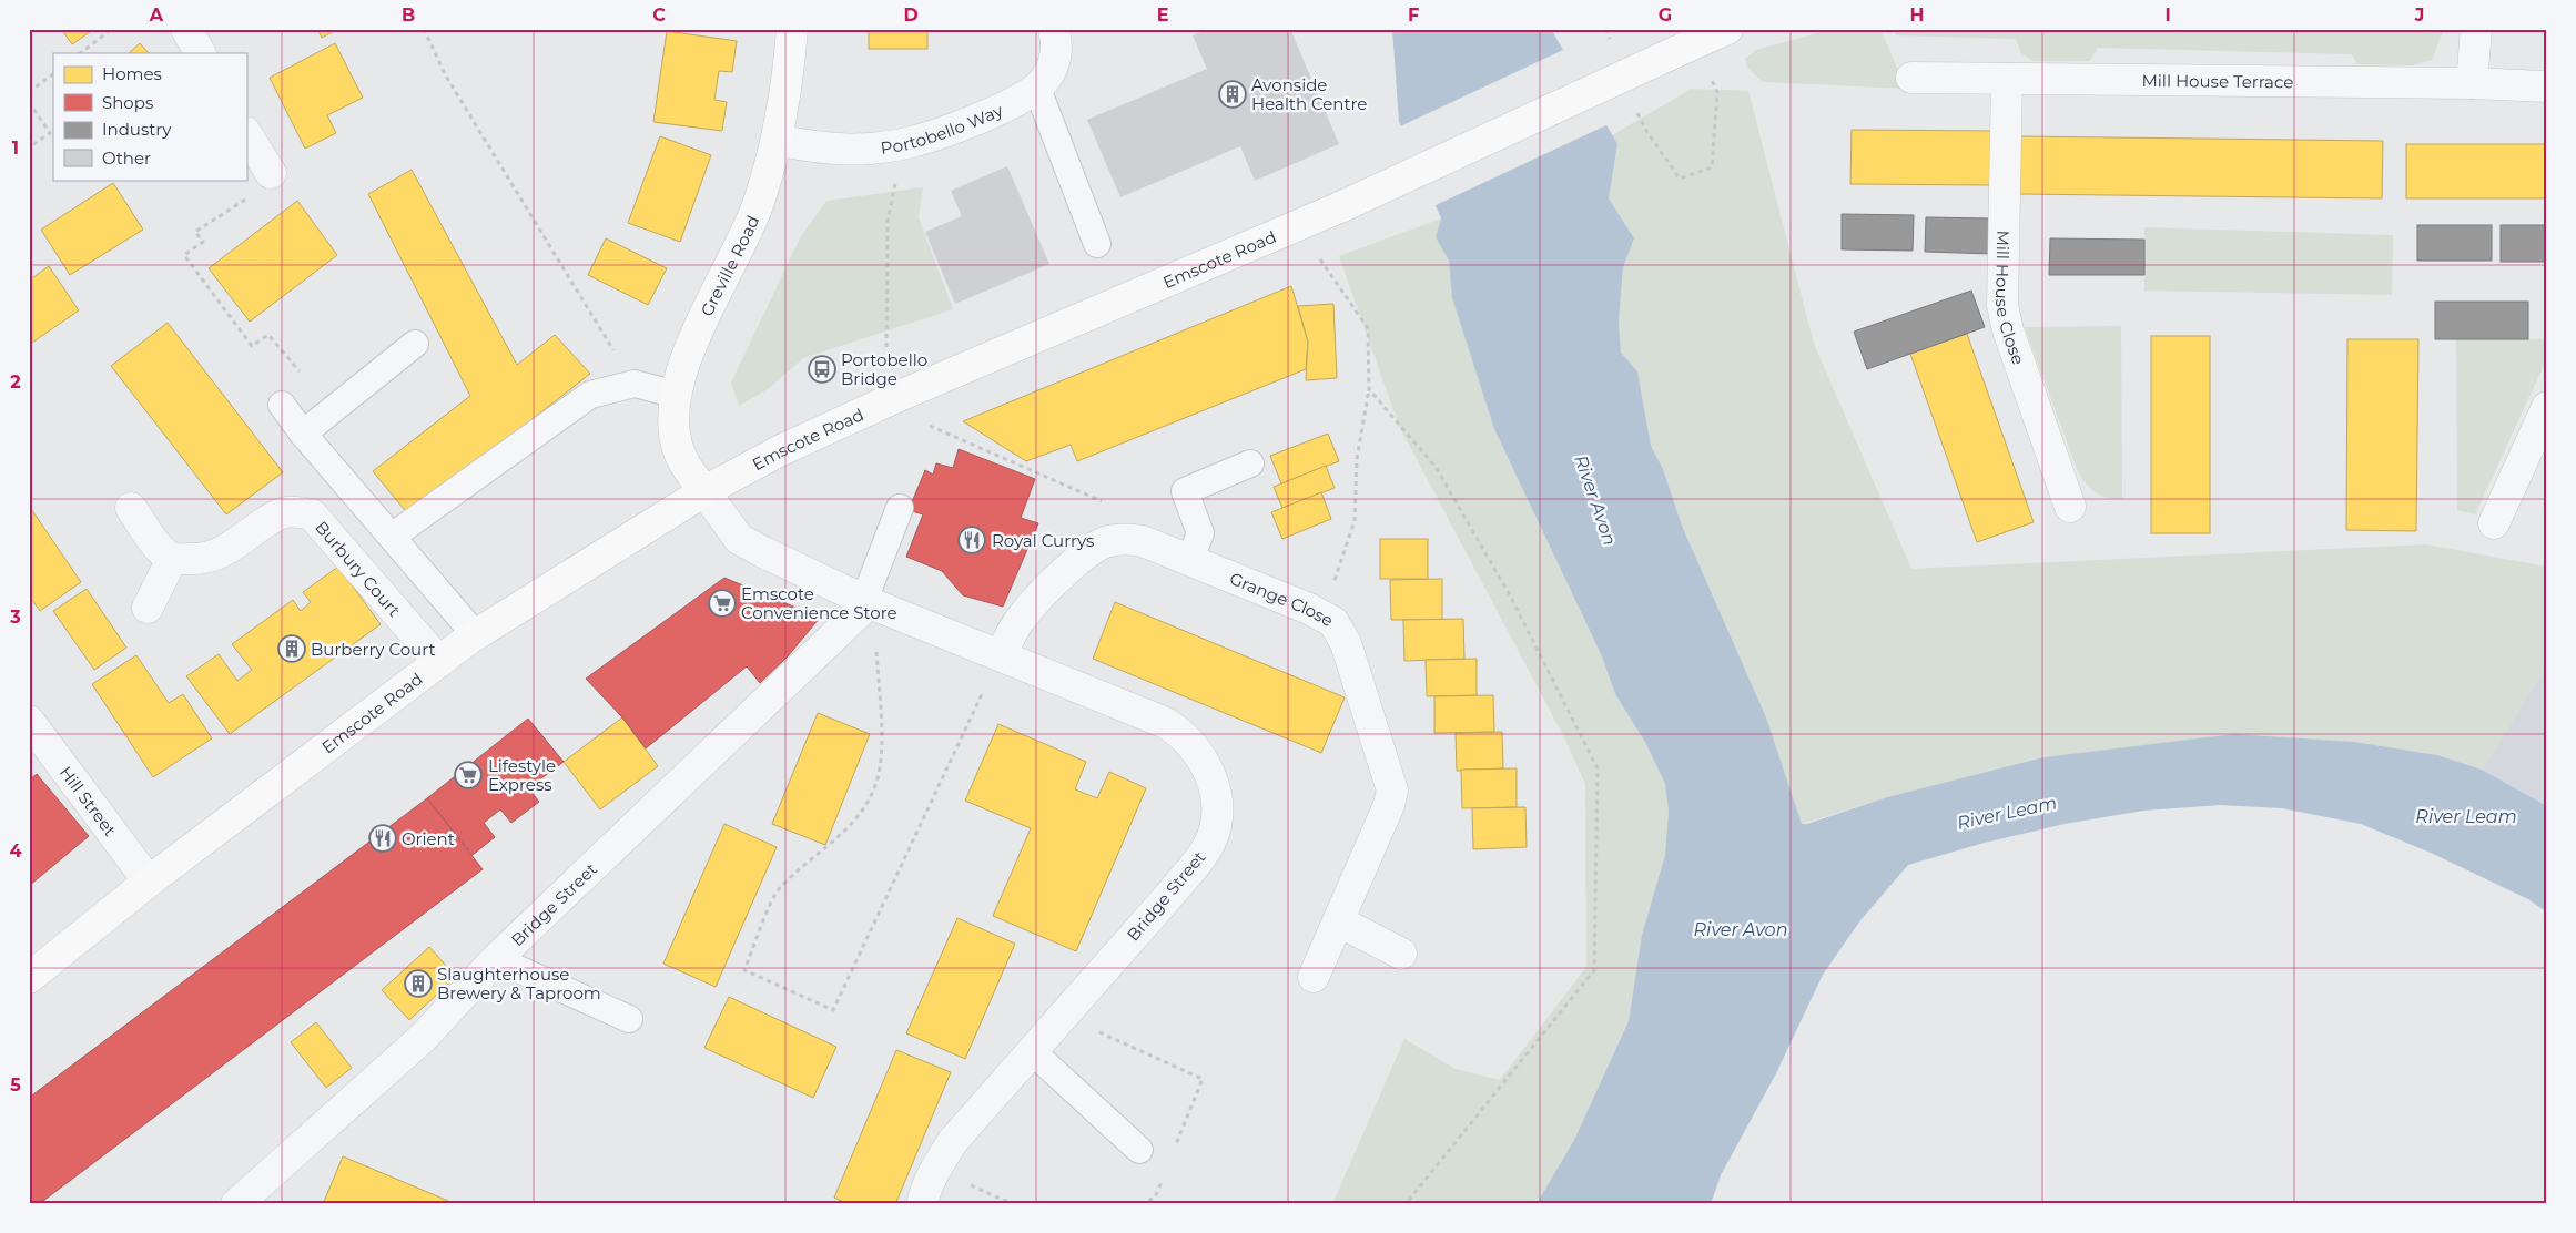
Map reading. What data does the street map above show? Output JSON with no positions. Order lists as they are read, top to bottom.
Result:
{
  "streets": {
    "main road": ["Emscote Road", "Greville Road"],
    "street": [
      "Mill House Terrace",
      "Portobello Way",
      "Mill House Close",
      "Burbury Court",
      "Grange Close",
      "Hill Street",
      "Bridge Street"
    ]
  },
  "crossings": [
    ["Mill House Terrace", "Mill House Close"],
    ["Portobello Way", "Greville Road"],
    ["Emscote Road", "Greville Road"],
    ["Emscote Road", "Burbury Court"],
    ["Emscote Road", "Hill Street"],
    ["Emscote Road", "Bridge Street"],
    ["Greville Road", "Bridge Street"],
    ["Grange Close", "Bridge Street"]
  ],
  "water": ["River Avon", "River Leam"],
  "places": {
    "building": ["Avonside Health Centre", "Burberry Court", "Slaughterhouse Brewery & Taproom"],
    "bus stop": ["Portobello Bridge"],
    "restaurant": ["Royal Currys", "Orient"],
    "supermarket": ["Emscote Convenience Store", "Lifestyle Express"]
  },
  "legend": [
    "Homes",
    "Shops",
    "Industry",
    "Other"
  ],
  "grid": {
    "columns": [
      "A",
      "B",
      "C",
      "D",
      "E",
      "F",
      "G",
      "H",
      "I",
      "J"
    ],
    "rows": [
      "1",
      "2",
      "3",
      "4",
      "5"
    ]
  }
}
